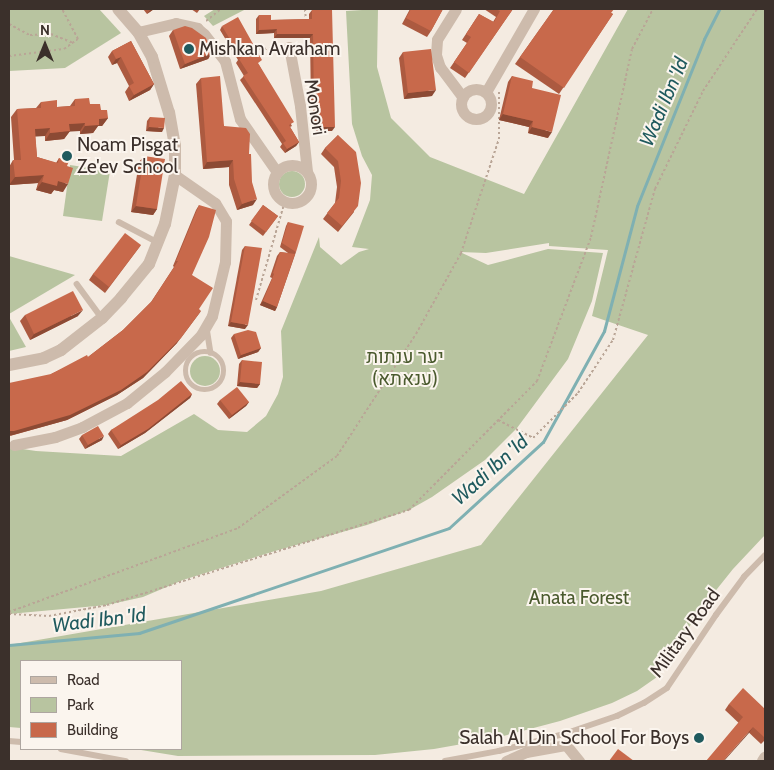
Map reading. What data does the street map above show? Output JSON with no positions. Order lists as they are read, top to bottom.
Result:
{
  "streets": {
    "street": ["Monori"],
    "lane": ["Military Road"]
  },
  "water": ["Wadi Ibn 'Id"],
  "parks": ["יער ענתות (ענאתא)", "Anata Forest"],
  "places": ["Mishkan Avraham", "Noam Pisgat Ze'ev School", "Salah Al Din School For Boys"],
  "legend": ["Road", "Park", "Building"],
  "north": "top"
}
